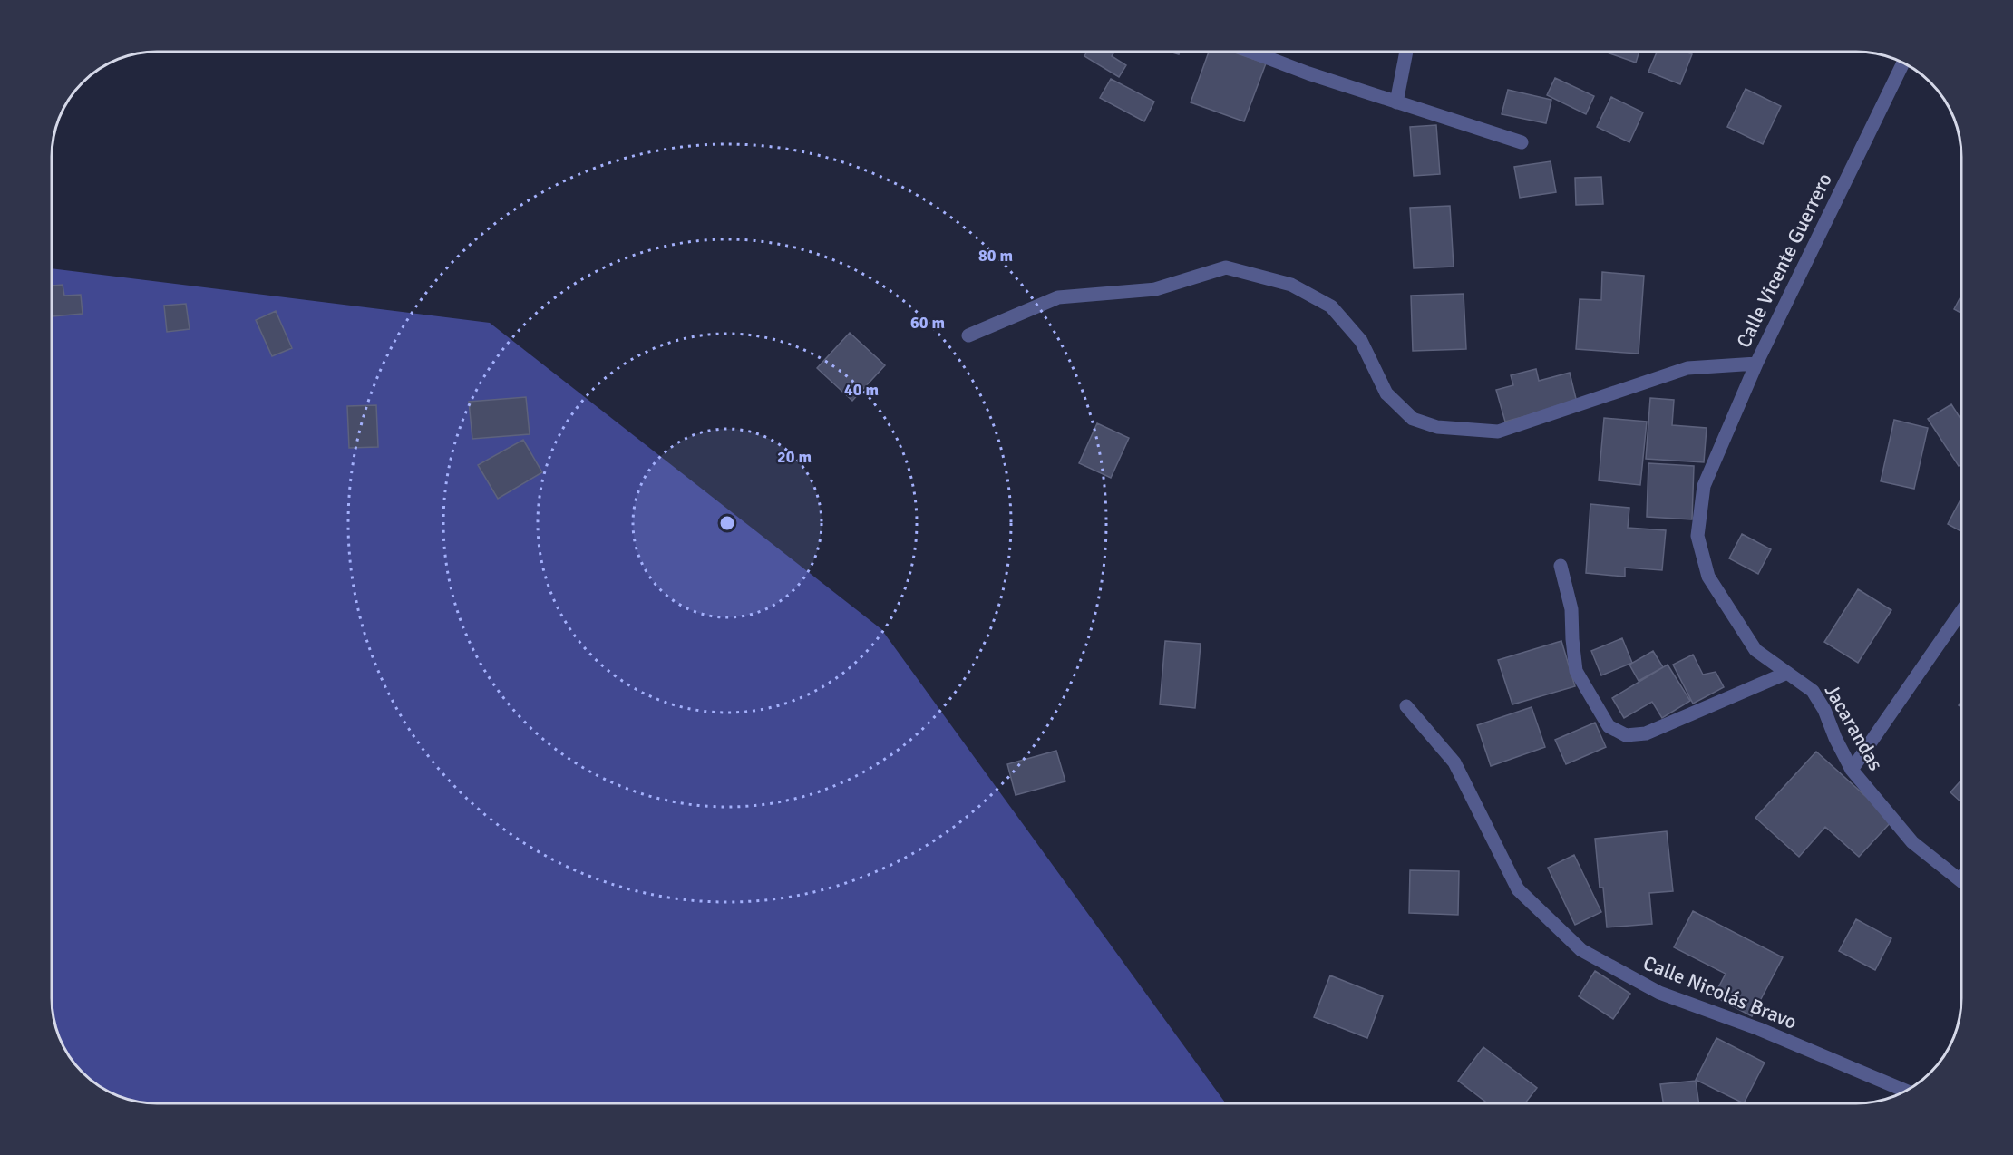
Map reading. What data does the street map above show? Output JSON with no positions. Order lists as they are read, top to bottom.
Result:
{
  "streets": {
    "street": ["Calle Vicente Guerrero", "Jacarandas", "Calle Nicolás Bravo"]
  },
  "crossings": [
    ["Calle Vicente Guerrero", "Jacarandas"]
  ],
  "rings": [
    "80 m",
    "60 m",
    "40 m",
    "20 m"
  ]
}
